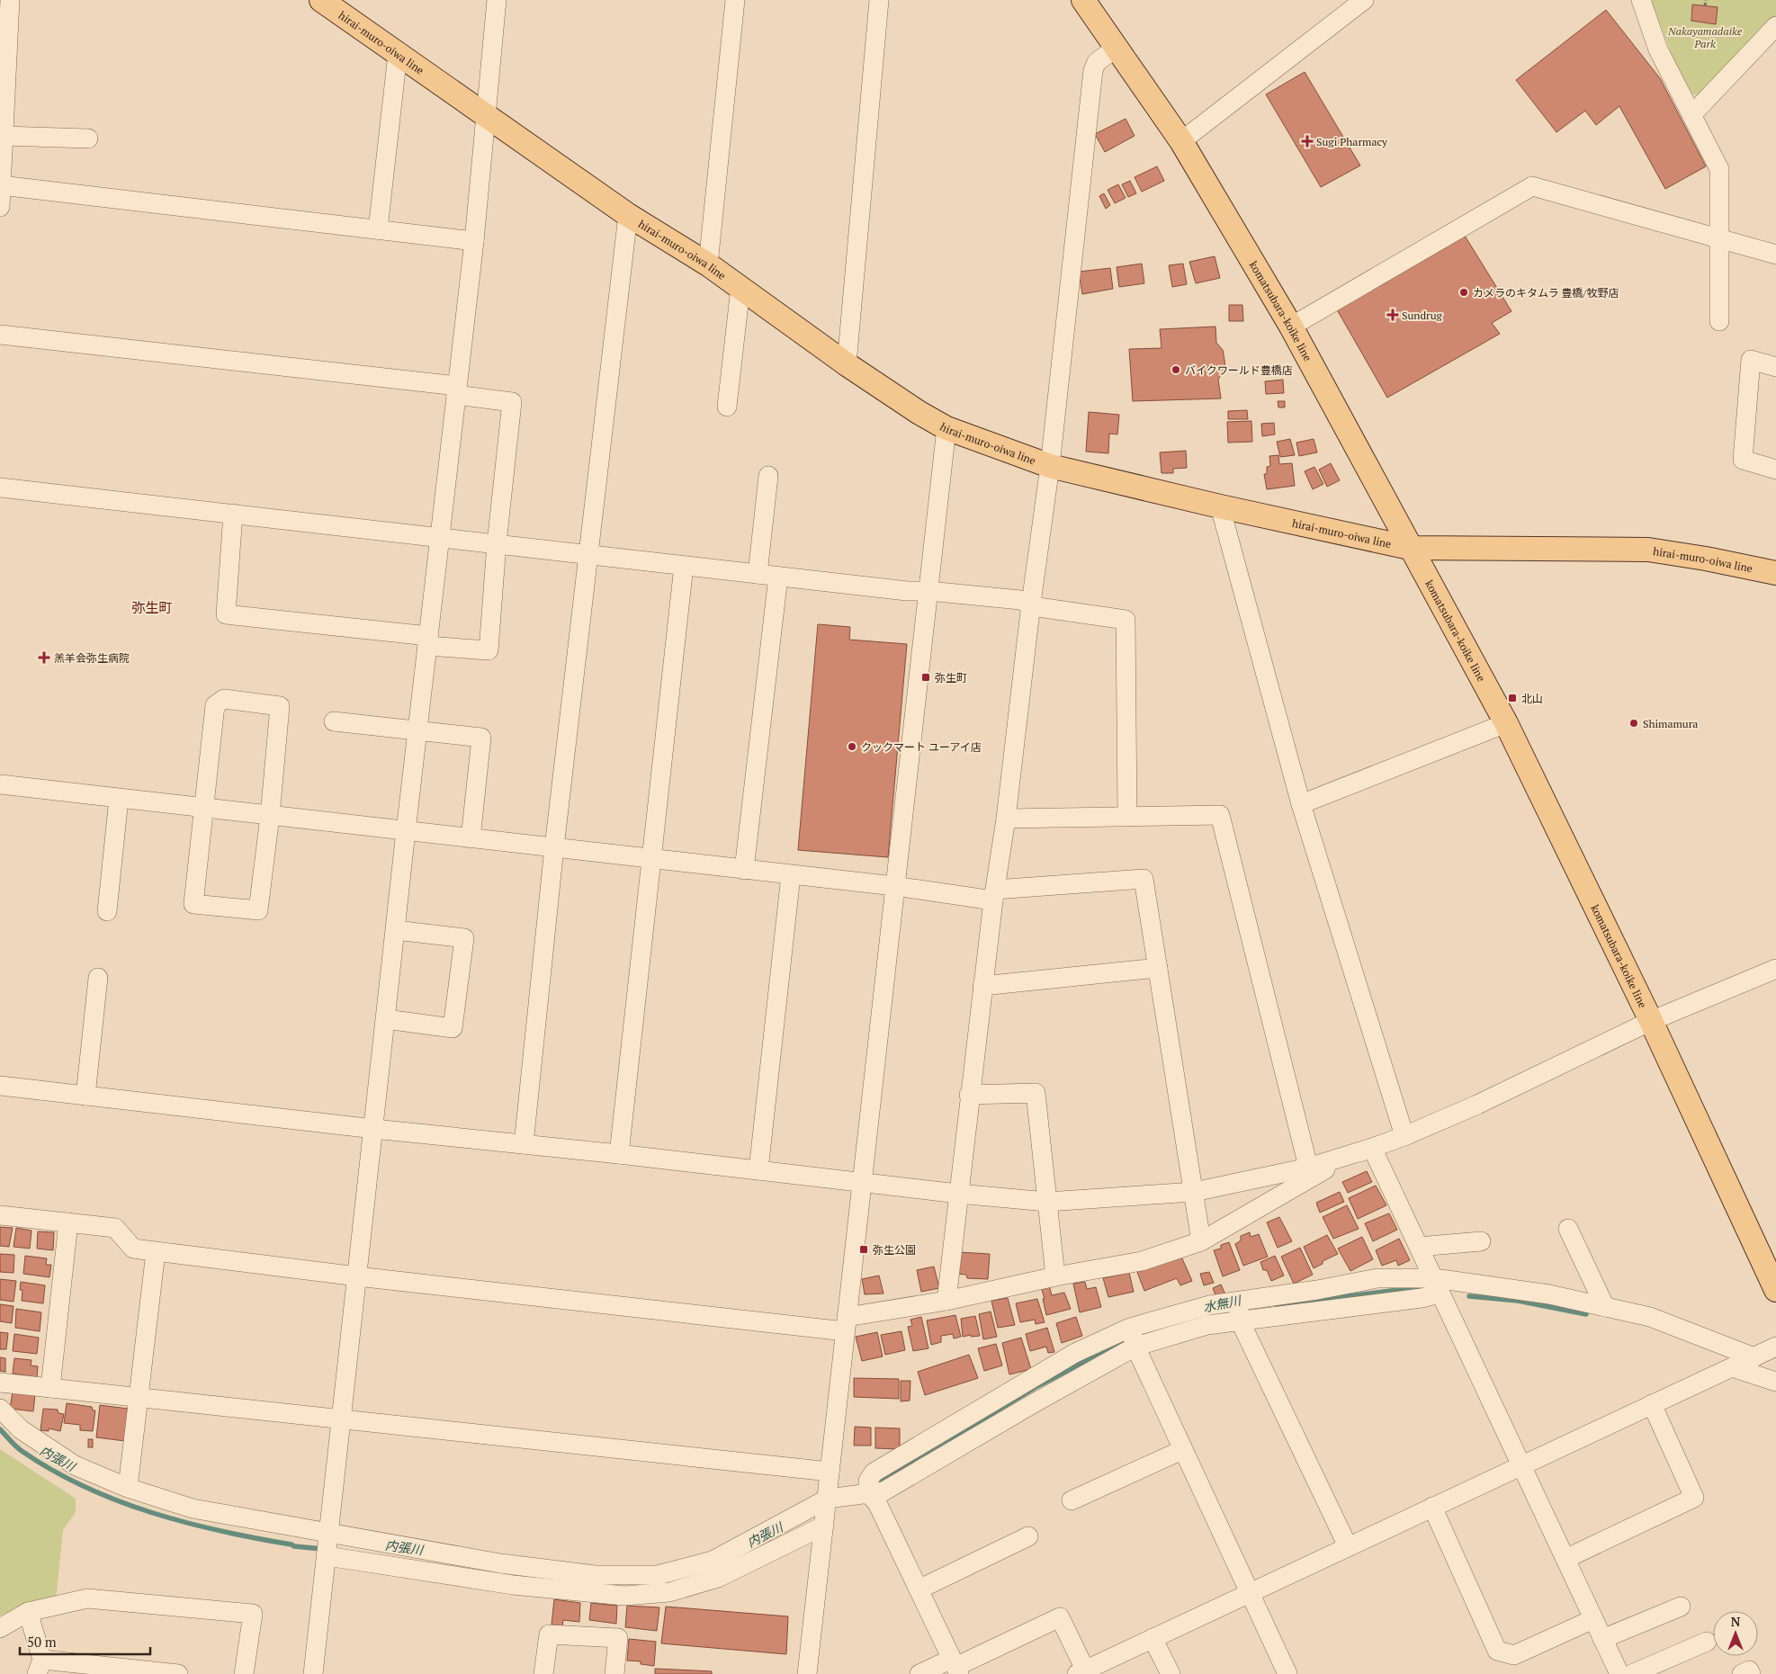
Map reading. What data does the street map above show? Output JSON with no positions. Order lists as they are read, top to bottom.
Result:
{
  "streets": {
    "main road": ["hirai-muro-oiwa line", "komatsubara-koike line"]
  },
  "crossings": [
    ["hirai-muro-oiwa line", "komatsubara-koike line"]
  ],
  "districts": ["弥生町"],
  "water": ["水無川", "内張川"],
  "parks": ["Nakayamadaike Park"],
  "places": {
    "health": ["Sugi Pharmacy", "Sundrug", "羔羊会弥生病院"],
    "other": [
      "カメラのキタムラ 豊橋/牧野店",
      "バイクワールド豊橋店",
      "Shimamura",
      "クックマート ユーアイ店"
    ],
    "transit": ["弥生町", "北山", "弥生公園"]
  },
  "scale_bar": "50 m",
  "north": "top"
}
